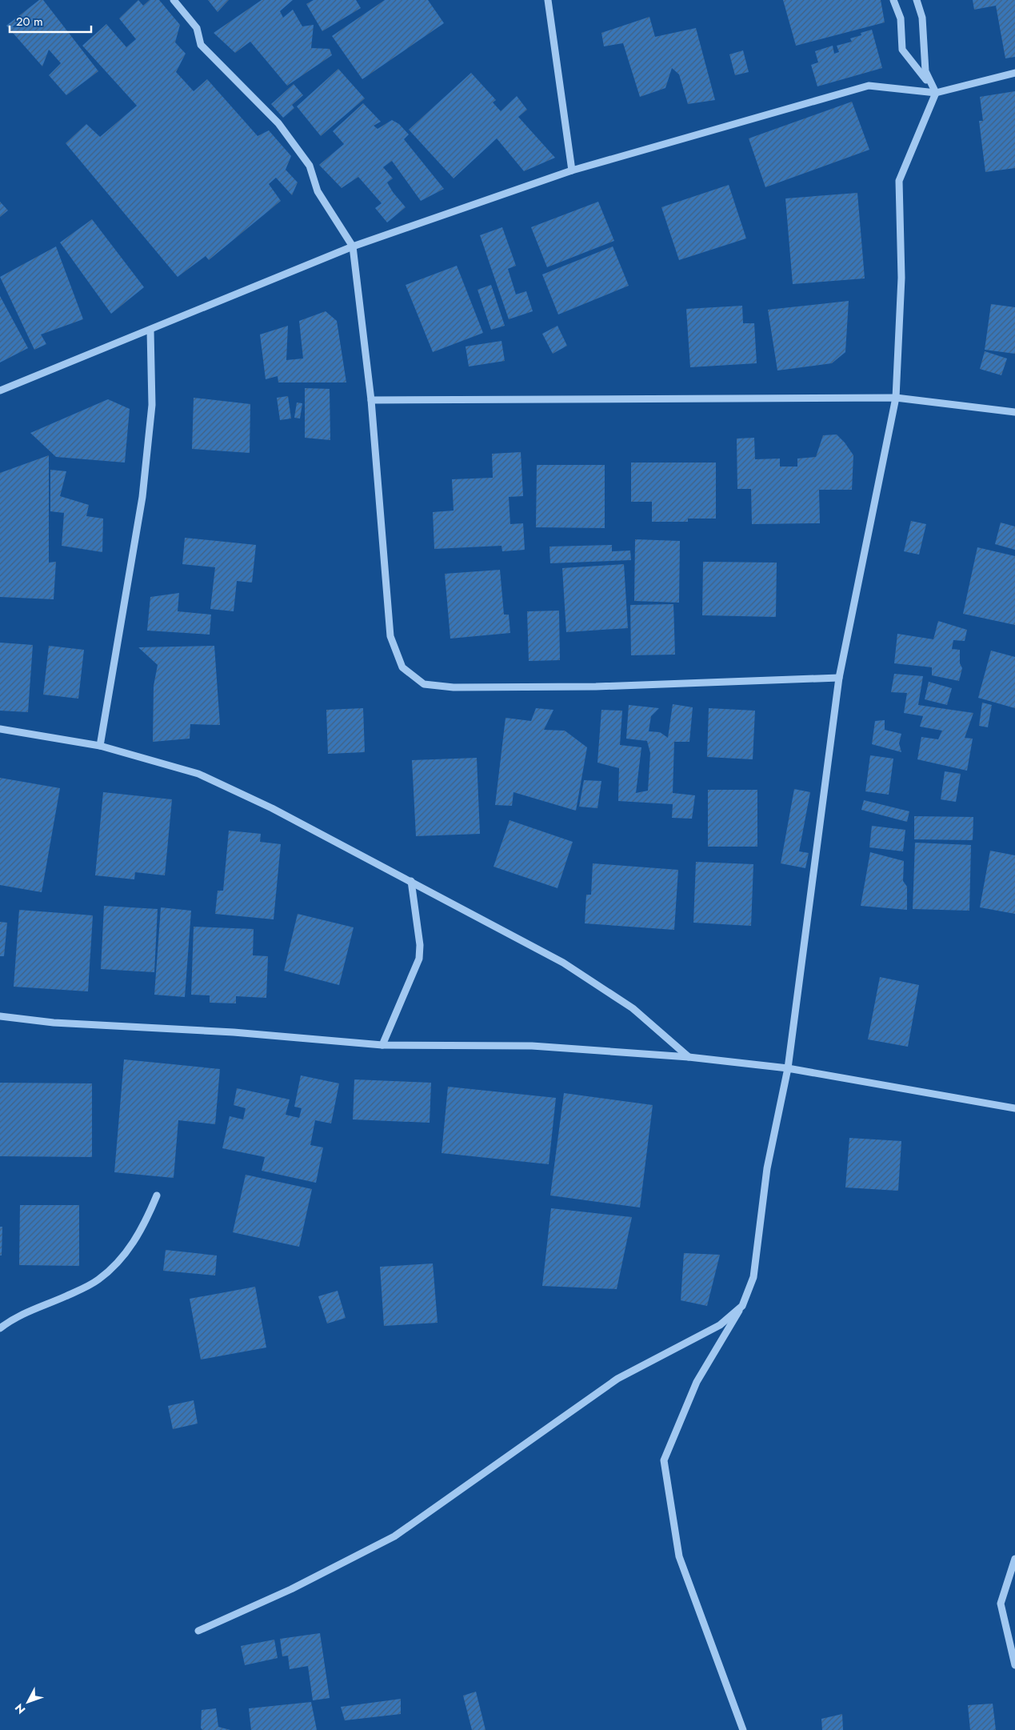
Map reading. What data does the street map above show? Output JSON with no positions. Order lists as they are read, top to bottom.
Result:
{
  "scale_bar": "20 m",
  "north": "bottom left"
}
